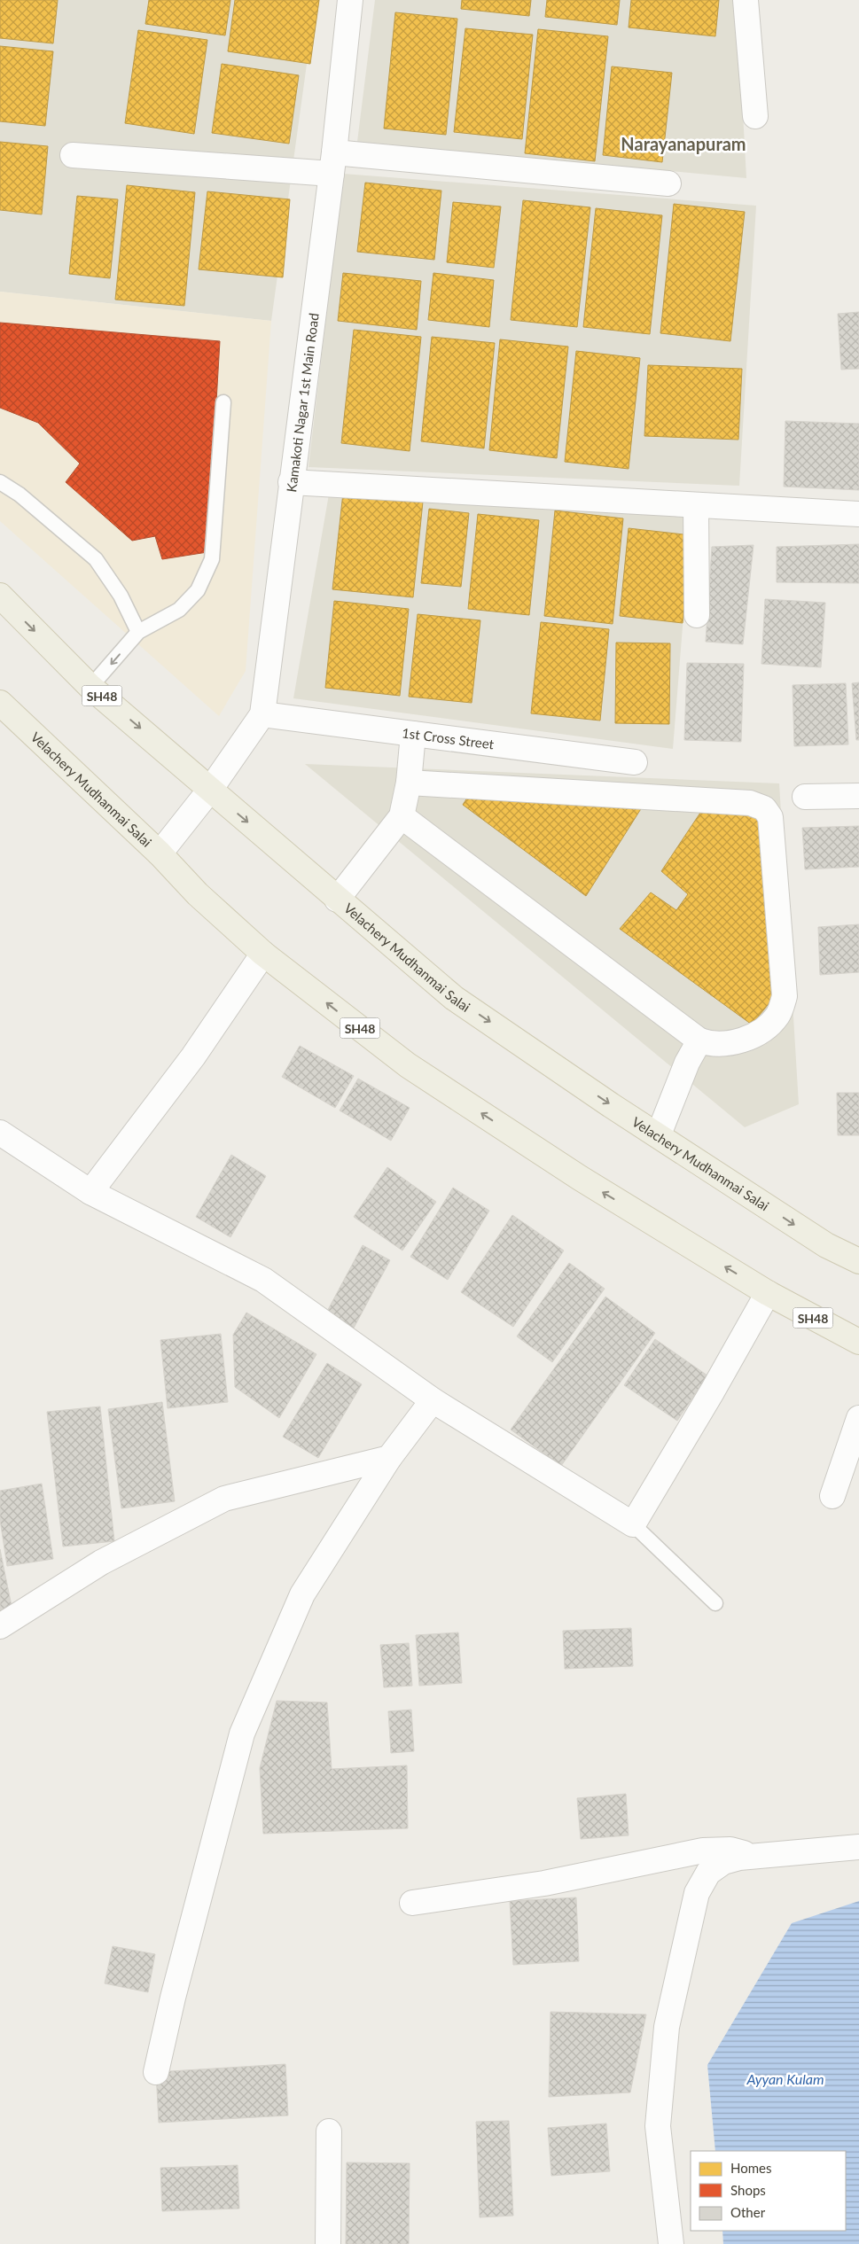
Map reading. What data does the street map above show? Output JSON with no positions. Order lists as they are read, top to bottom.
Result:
{
  "streets": {
    "main road": ["SH48", "Velachery Mudhanmai Salai"],
    "street": ["Kamakoti Nagar 1st Main Road", "1st Cross Street"]
  },
  "crossings": [
    ["Kamakoti Nagar 1st Main Road", "1st Cross Street"],
    ["Kamakoti Nagar 1st Main Road", "Velachery Mudhanmai Salai"]
  ],
  "districts": ["Narayanapuram"],
  "water": ["Ayyan Kulam"],
  "legend": ["Homes", "Shops", "Other"]
}
